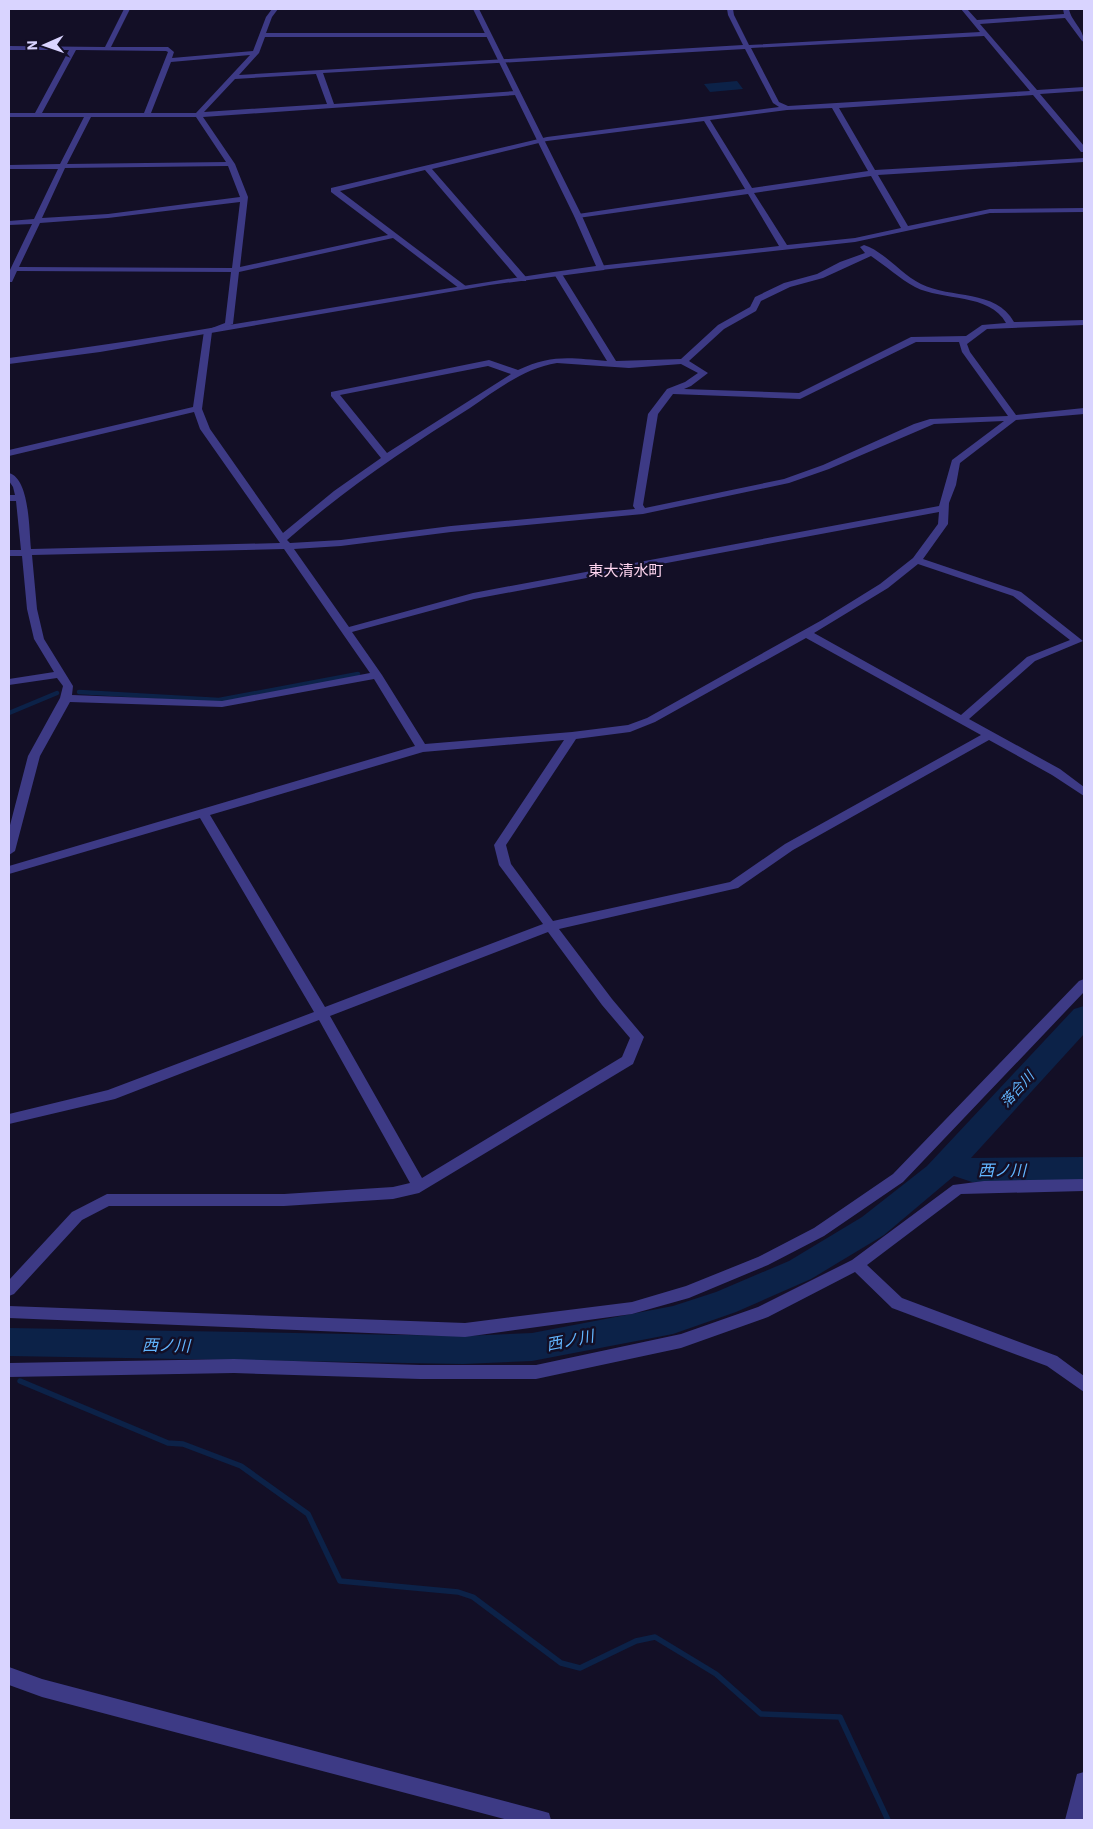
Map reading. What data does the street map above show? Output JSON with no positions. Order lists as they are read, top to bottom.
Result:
{
  "districts": ["東大清水町"],
  "water": ["落合川", "西ノ川"],
  "north": "left"
}
